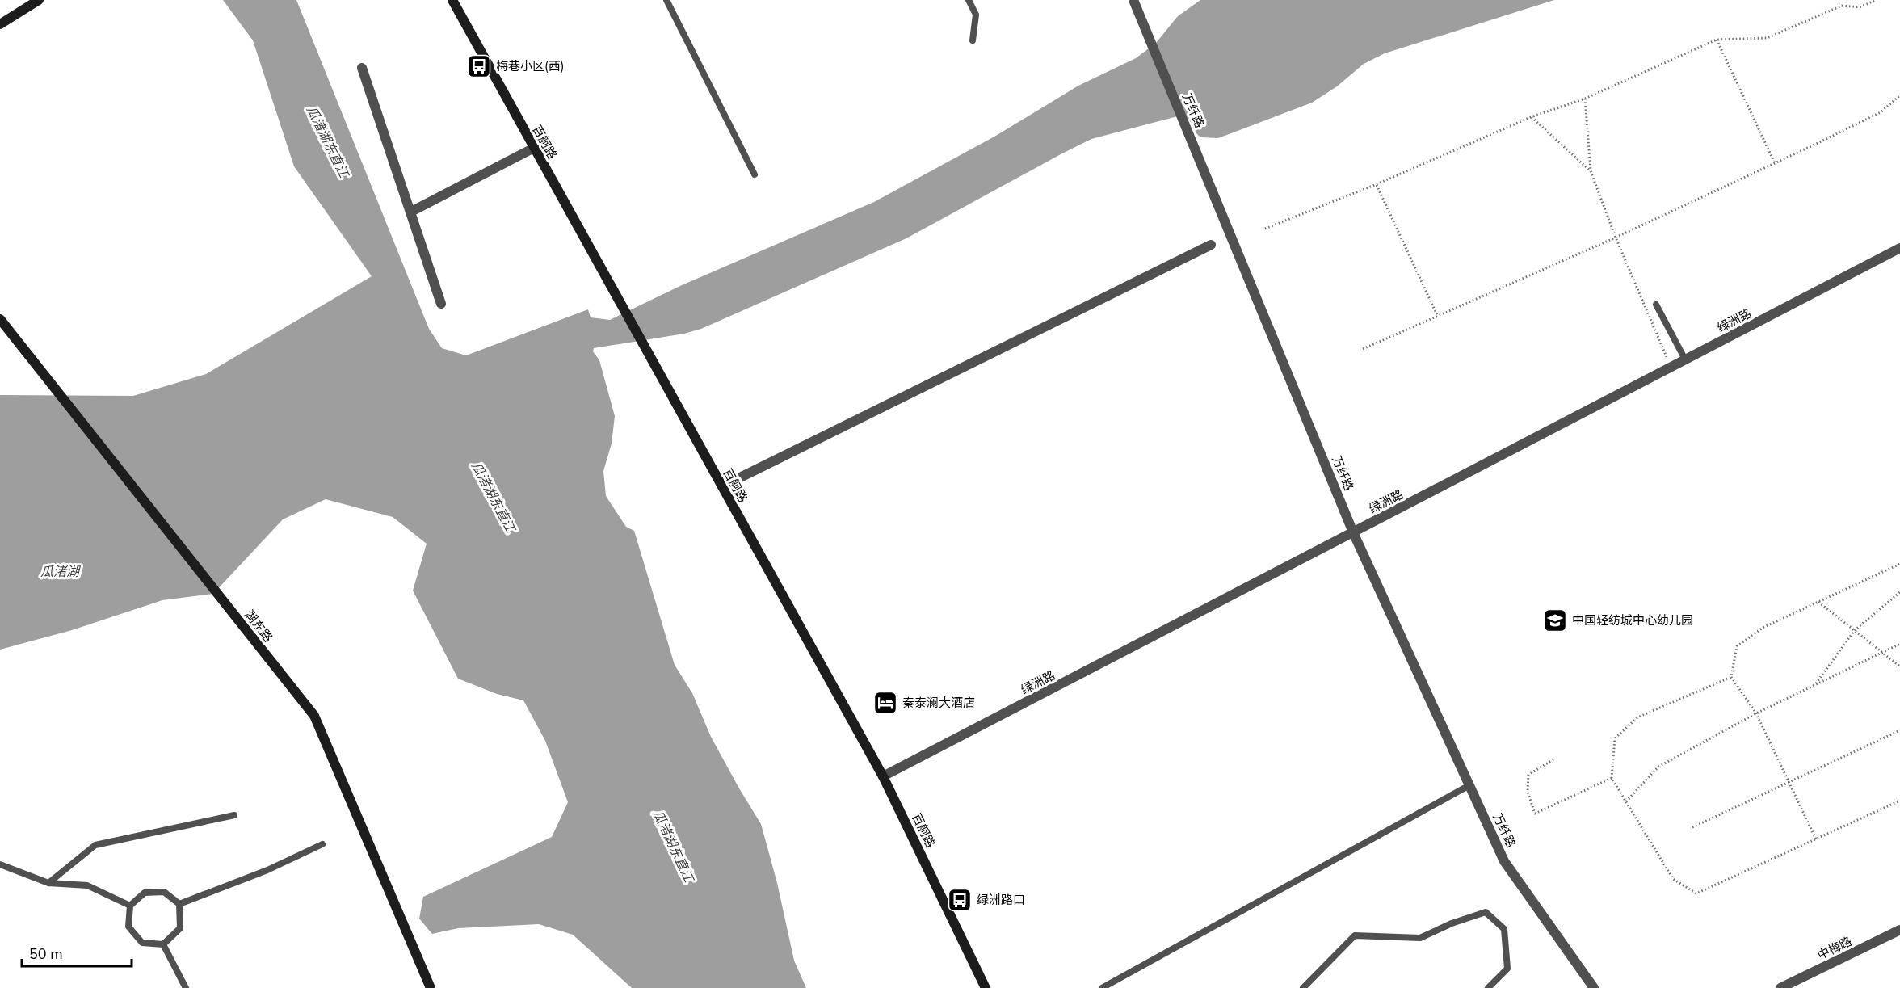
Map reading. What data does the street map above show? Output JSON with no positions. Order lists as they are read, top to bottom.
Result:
{
  "streets": {
    "street": [
      "万纤路",
      "百舸路",
      "绿洲路",
      "湖东路",
      "中梅路"
    ]
  },
  "crossings": [
    ["万纤路", "绿洲路"],
    ["百舸路", "绿洲路"]
  ],
  "water": ["瓜渚湖东直江", "瓜渚湖"],
  "places": {
    "bus stop": ["梅巷小区(西)", "绿洲路口"],
    "school or university": ["中国轻纺城中心幼儿园"],
    "hotel": ["秦泰澜大酒店"]
  },
  "scale_bar": "50 m"
}
